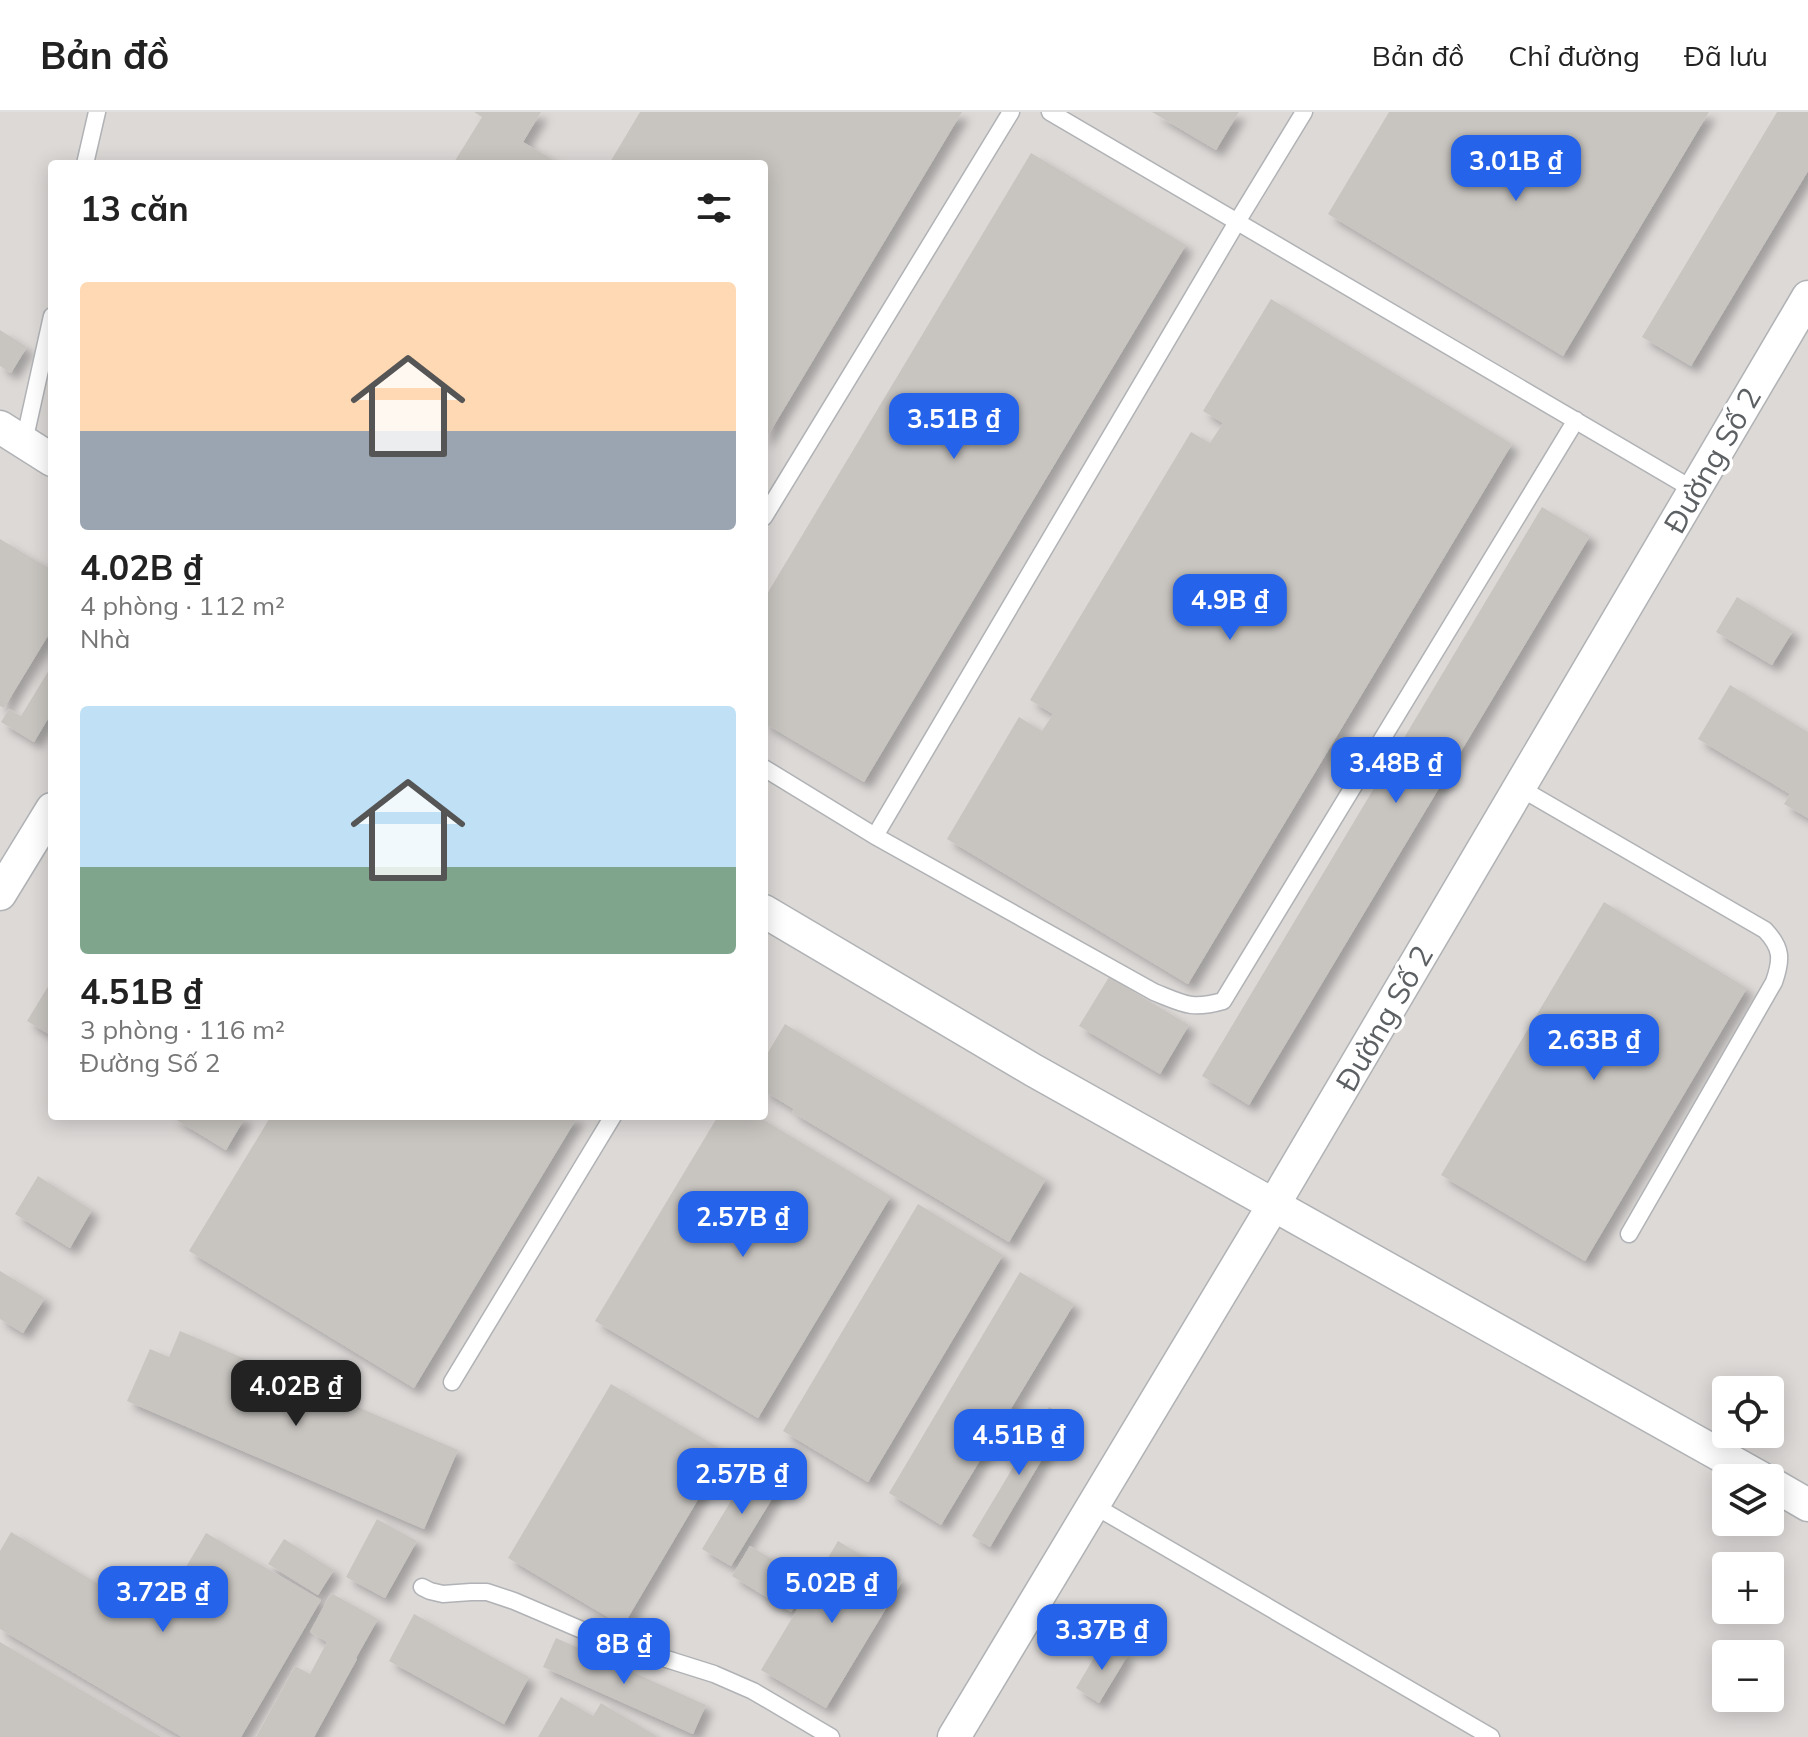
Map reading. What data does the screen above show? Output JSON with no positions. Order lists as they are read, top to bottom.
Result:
{
  "streets": {
    "street": ["Đường Số 2"]
  },
  "page": {
    "header": "Bản đồ",
    "nav": ["Bản đồ", "Chỉ đường", "Đã lưu"],
    "price": [
      "3.01B ₫",
      "3.51B ₫",
      "4.9B ₫",
      "3.48B ₫",
      "2.63B ₫",
      "2.57B ₫",
      "4.02B ₫",
      "4.51B ₫",
      "2.57B ₫",
      "5.02B ₫",
      "3.72B ₫",
      "3.37B ₫",
      "8B ₫"
    ],
    "heading": "13 căn",
    "list": [
      {
        "name": "4.02B ₫",
        "note": "4 phòng · 112 m² · Nhà"
      },
      {
        "name": "4.51B ₫",
        "note": "3 phòng · 116 m² · Đường Số 2"
      }
    ],
    "map_buttons": ["+", "−"]
  }
}
